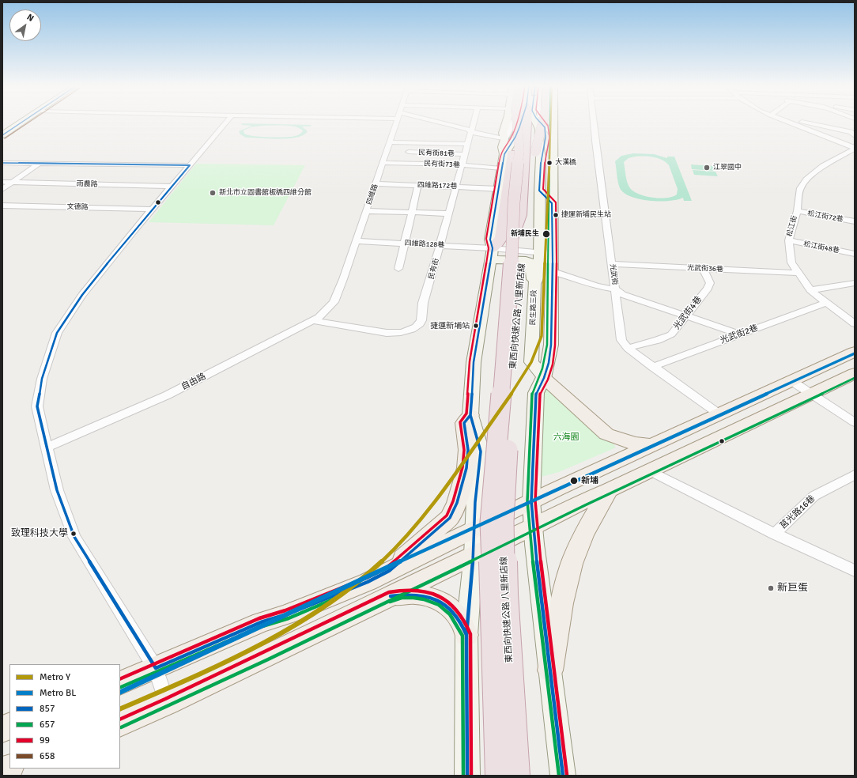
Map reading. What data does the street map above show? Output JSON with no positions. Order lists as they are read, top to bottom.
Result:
{
  "streets": {
    "highway": ["東西向快速公路 八里新店線"],
    "main road": ["民生路三段"],
    "street": [
      "民有街81巷",
      "民有街73巷",
      "雨農路",
      "四維路172巷",
      "四維路",
      "文德路",
      "松江街72巷",
      "松江街",
      "四維路128巷",
      "松江街48巷",
      "民有街",
      "光武街36巷",
      "光武街",
      "光武街4巷",
      "光武街2巷",
      "自由路",
      "莒光路16巷"
    ]
  },
  "crossings": [
    ["民有街81巷", "民有街"],
    ["民有街73巷", "四維路"],
    ["民有街73巷", "民有街"],
    ["民有街73巷", "民生路三段"],
    ["四維路172巷", "四維路"],
    ["四維路172巷", "民有街"],
    ["四維路172巷", "民生路三段"],
    ["四維路", "四維路128巷"],
    ["四維路", "自由路"],
    ["松江街72巷", "松江街"],
    ["松江街", "松江街48巷"],
    ["松江街", "光武街36巷"],
    ["松江街", "光武街2巷"],
    ["四維路128巷", "民有街"],
    ["四維路128巷", "民生路三段"],
    ["民有街", "自由路"],
    ["光武街36巷", "光武街"],
    ["光武街36巷", "光武街4巷"],
    ["光武街", "光武街4巷"],
    ["光武街", "光武街2巷"]
  ],
  "parks": ["六海園"],
  "places": [
    "大漢橋",
    "江翠國中",
    "新北市立圖書館板橋四維分館",
    "捷運新埔民生站",
    "新埔民生",
    "捷運新埔站",
    "新埔",
    "致理科技大學",
    "新巨蛋"
  ],
  "lines": [
    "metro line Y",
    "transit line 857",
    "transit line 657",
    "transit line 99",
    "transit line 658",
    "metro line BL"
  ],
  "legend": [
    "Metro Y",
    "Metro BL",
    "857",
    "657",
    "99",
    "658"
  ],
  "north": "top right"
}
